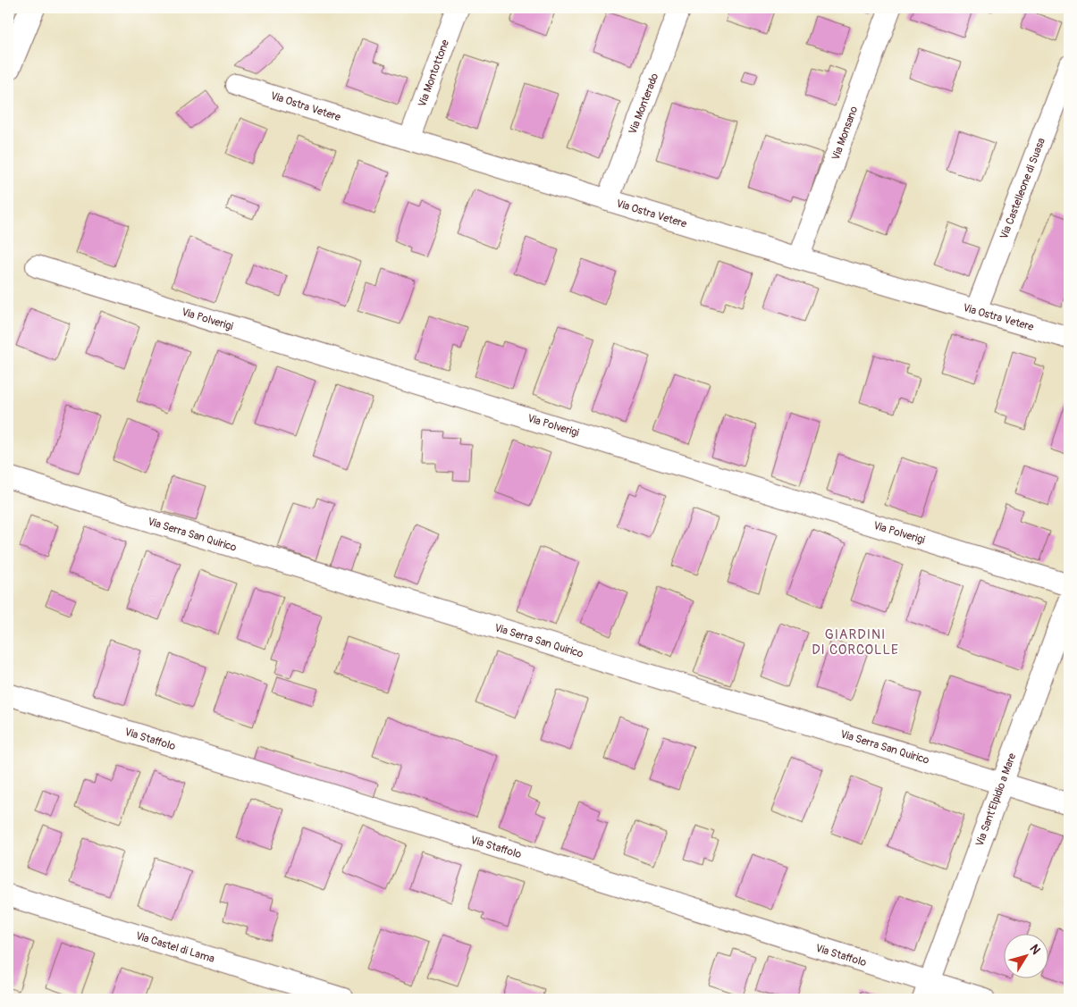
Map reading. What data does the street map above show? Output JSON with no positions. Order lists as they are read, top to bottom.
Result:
{
  "streets": {
    "street": [
      "Via Montottone",
      "Via Monterado",
      "Via Ostra Vetere",
      "Via Monsano",
      "Via Castelleone di Suasa",
      "Via Polverigi",
      "Via Serra San Quirico",
      "Via Staffolo",
      "Via Sant'Elpidio a Mare",
      "Via Castel di Lama"
    ]
  },
  "crossings": [
    ["Via Montottone", "Via Ostra Vetere"],
    ["Via Monterado", "Via Ostra Vetere"],
    ["Via Ostra Vetere", "Via Monsano"],
    ["Via Ostra Vetere", "Via Castelleone di Suasa"],
    ["Via Serra San Quirico", "Via Sant'Elpidio a Mare"],
    ["Via Staffolo", "Via Sant'Elpidio a Mare"]
  ],
  "districts": ["GIARDINI DI CORCOLLE"],
  "north": "top right"
}
